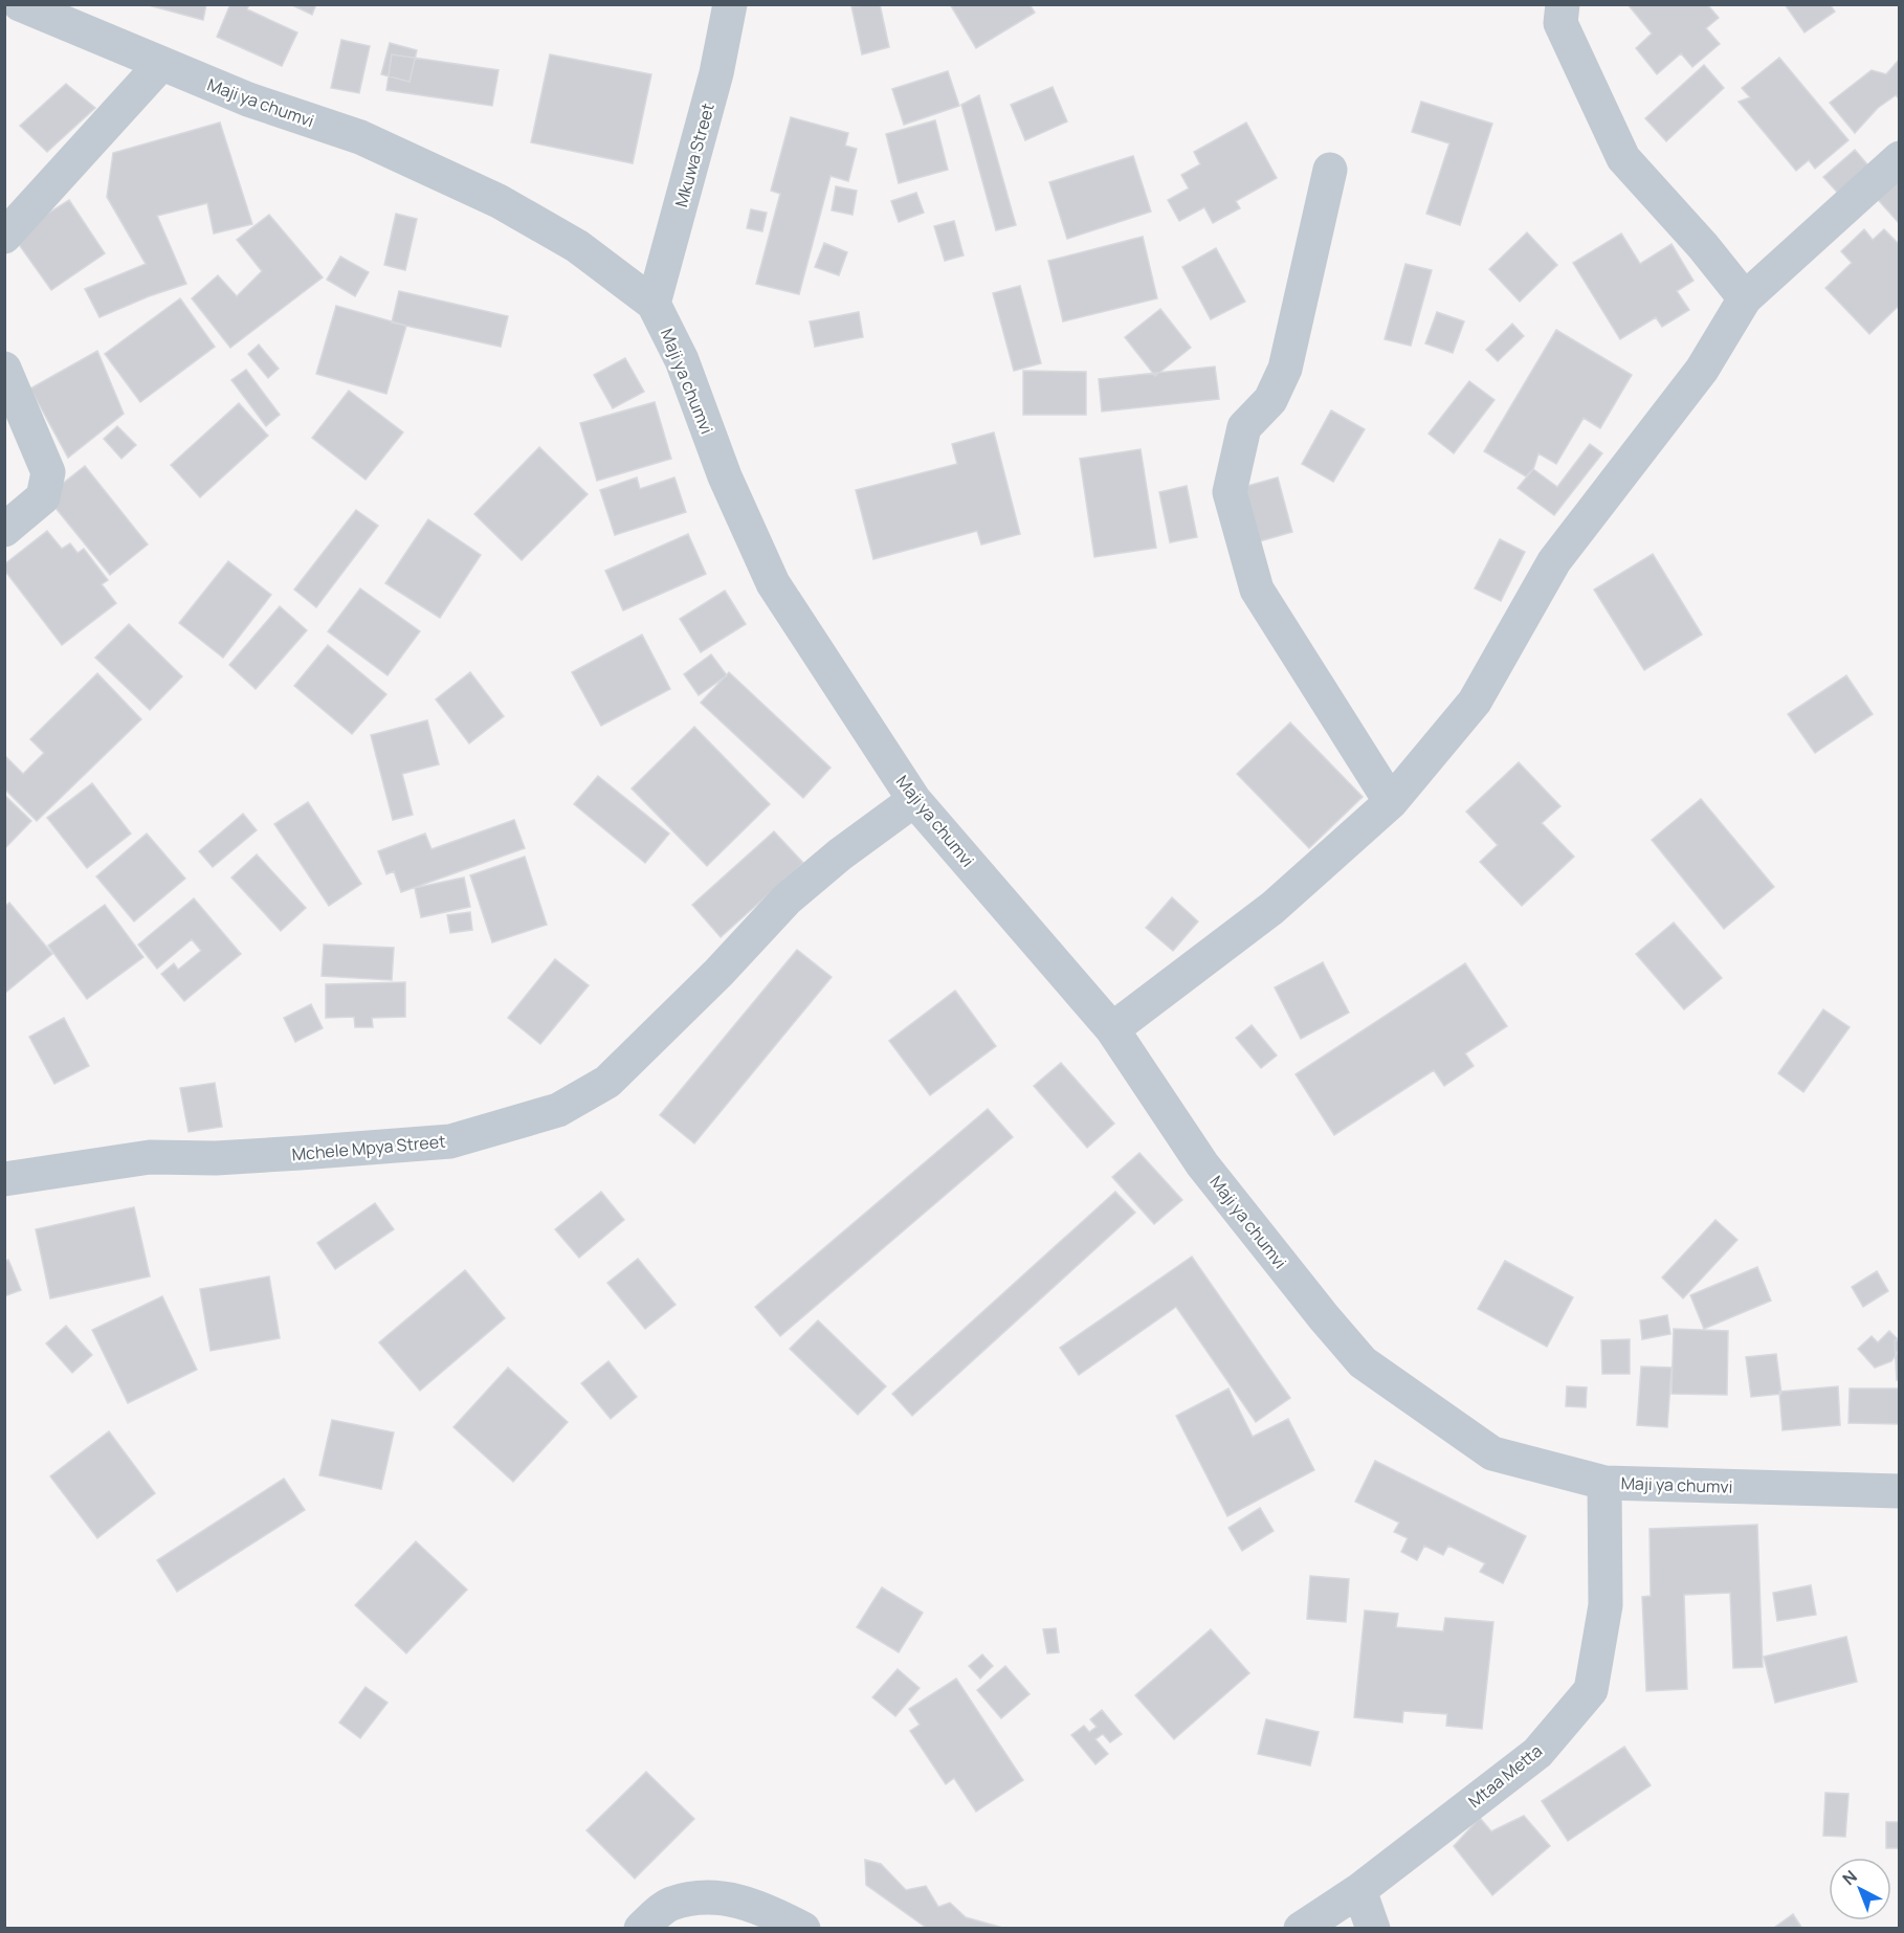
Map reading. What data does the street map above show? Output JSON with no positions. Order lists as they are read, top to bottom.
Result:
{
  "streets": {
    "street": [
      "Maji ya chumvi",
      "Mkuwa Street",
      "Mchele Mpya Street",
      "Mtaa Metta"
    ]
  },
  "crossings": [
    ["Maji ya chumvi", "Mkuwa Street"],
    ["Maji ya chumvi", "Mchele Mpya Street"],
    ["Maji ya chumvi", "Mtaa Metta"]
  ],
  "north": "top left"
}
